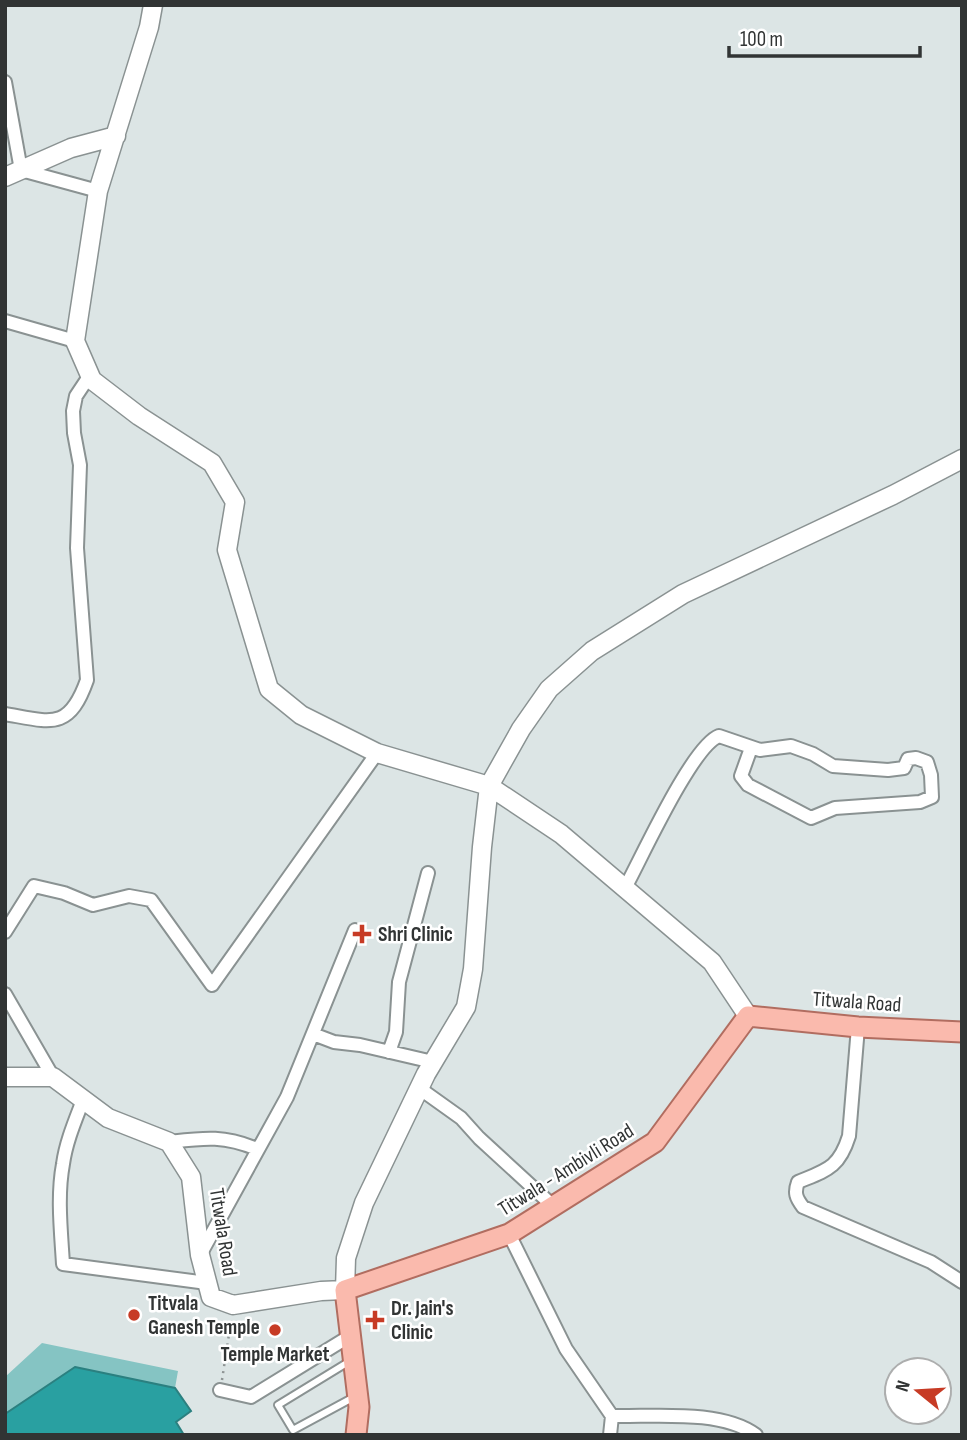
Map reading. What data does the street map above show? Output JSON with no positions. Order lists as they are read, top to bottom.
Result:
{
  "streets": {
    "main road": ["Titwala Road", "Titwala - Ambivli Road"]
  },
  "crossings": [
    ["Titwala Road", "Titwala - Ambivli Road"]
  ],
  "places": {
    "health": ["Shri Clinic", "Dr. Jain's Clinic"],
    "other": ["Titvala Ganesh Temple", "Temple Market"]
  },
  "scale_bar": "100 m",
  "north": "left"
}
